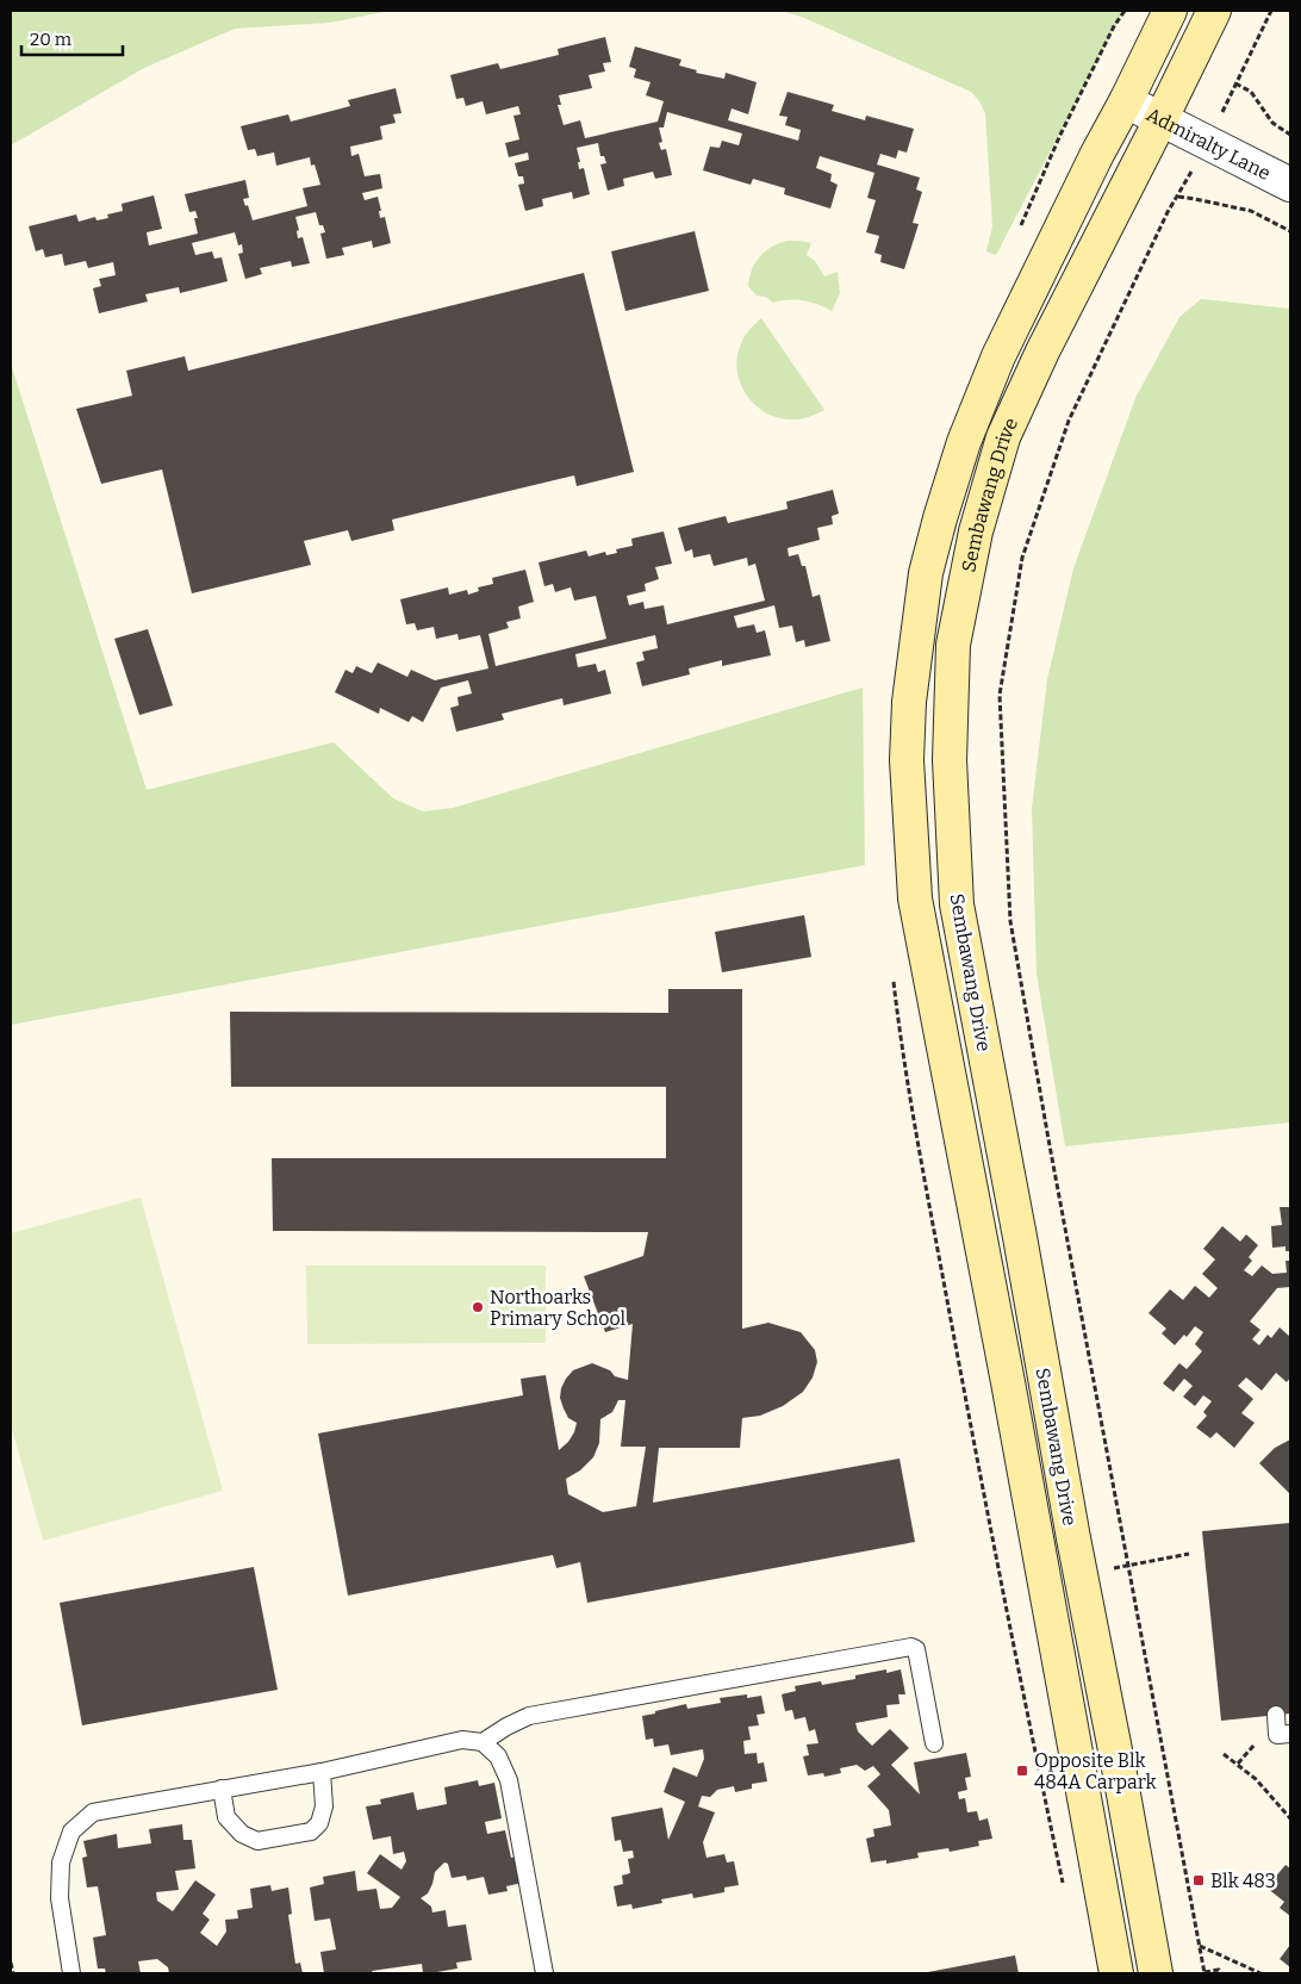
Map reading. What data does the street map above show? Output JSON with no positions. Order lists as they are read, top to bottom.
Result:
{
  "streets": {
    "main road": ["Sembawang Drive"],
    "street": ["Admiralty Lane"]
  },
  "crossings": [
    ["Admiralty Lane", "Sembawang Drive"]
  ],
  "places": {
    "other": ["Northoarks Primary School"],
    "transit": ["Opposite Blk 484A Carpark", "Blk 483"]
  },
  "scale_bar": "20 m"
}
